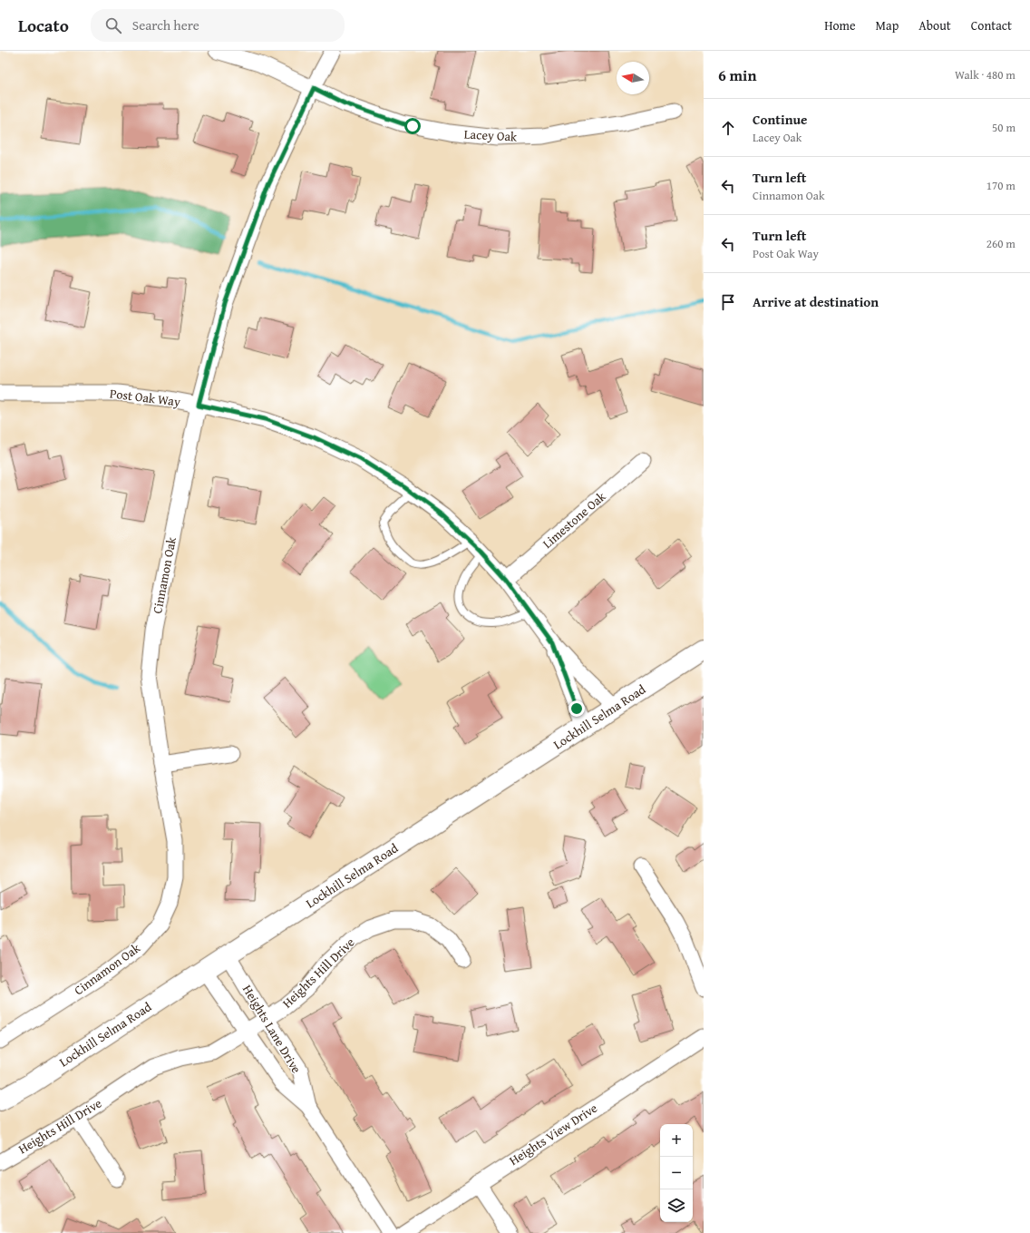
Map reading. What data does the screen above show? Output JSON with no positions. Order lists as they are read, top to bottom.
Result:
{
  "streets": {
    "main road": ["Lockhill Selma Road"],
    "street": [
      "Lacey Oak",
      "Post Oak Way",
      "Limestone Oak",
      "Cinnamon Oak",
      "Heights Hill Drive",
      "Heights Lane Drive",
      "Heights View Drive"
    ]
  },
  "crossings": [
    ["Lacey Oak", "Cinnamon Oak"],
    ["Post Oak Way", "Limestone Oak"],
    ["Post Oak Way", "Cinnamon Oak"],
    ["Post Oak Way", "Lockhill Selma Road"],
    ["Lockhill Selma Road", "Heights Lane Drive"],
    ["Heights Hill Drive", "Heights Lane Drive"]
  ],
  "north": "left",
  "page": {
    "header": "Locato",
    "search": "Search here",
    "nav": [
      "Home",
      "Map",
      "About",
      "Contact"
    ],
    "heading": ["6 min", "Walk · 480 m"],
    "list": [
      ["Continue", "Lacey Oak", "50 m"],
      ["Turn left", "Cinnamon Oak", "170 m"],
      ["Turn left", "Post Oak Way", "260 m"],
      "Arrive at destination"
    ],
    "map_buttons": ["+", "−"]
  }
}
